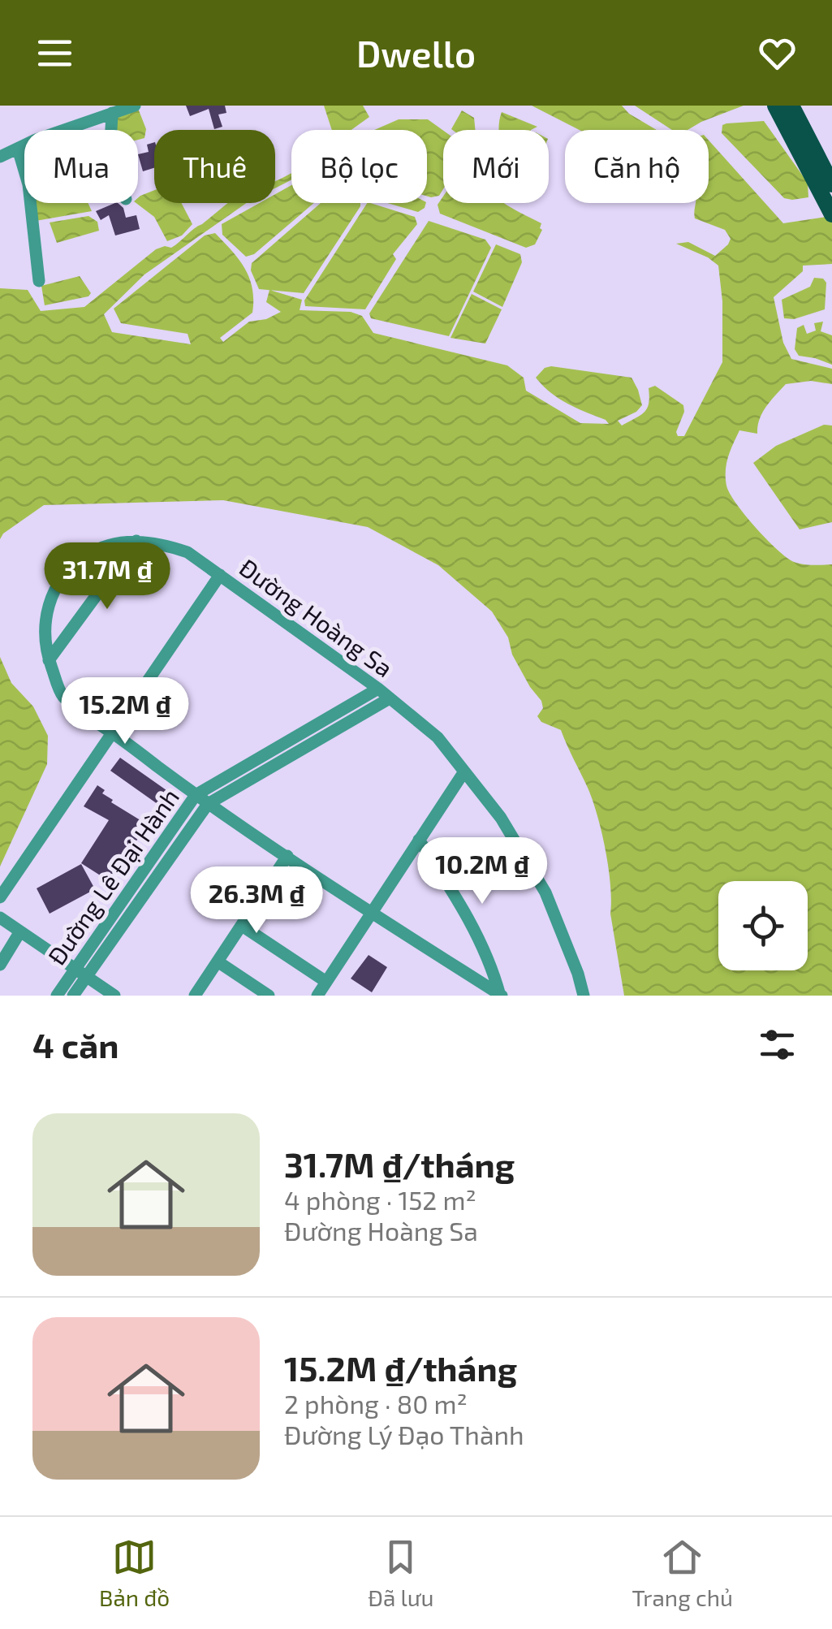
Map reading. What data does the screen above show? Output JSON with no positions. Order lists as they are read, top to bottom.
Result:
{
  "streets": {
    "street": ["Đường Hoàng Sa", "Đường Lê Đại Hành"]
  },
  "crossings": [
    ["Đường Hoàng Sa", "Đường Lê Đại Hành"]
  ],
  "page": {
    "header": "Dwello",
    "chip": [
      "Mua",
      "Thuê",
      "Bộ lọc",
      "Mới",
      "Căn hộ"
    ],
    "price": [
      "31.7M ₫",
      "15.2M ₫",
      "10.2M ₫",
      "26.3M ₫"
    ],
    "heading": "4 căn",
    "list": [
      {
        "name": "31.7M ₫/tháng",
        "note": "4 phòng · 152 m² · Đường Hoàng Sa"
      },
      {
        "name": "15.2M ₫/tháng",
        "note": "2 phòng · 80 m² · Đường Lý Đạo Thành"
      }
    ],
    "tabs": ["Bản đồ", "Đã lưu", "Trang chủ"]
  }
}
